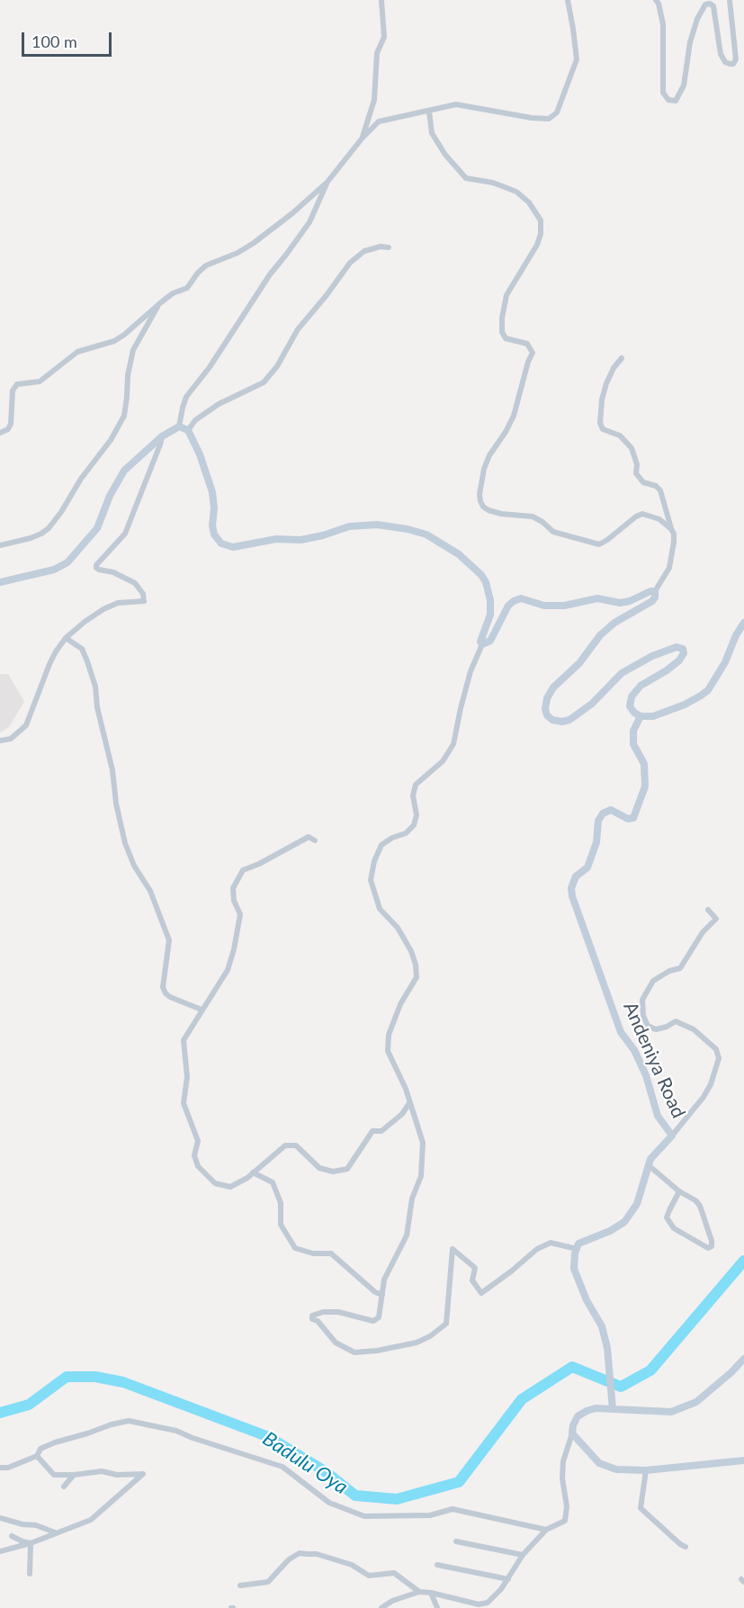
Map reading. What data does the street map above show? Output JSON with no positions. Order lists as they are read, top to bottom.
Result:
{
  "streets": {
    "street": ["Andeniya Road"]
  },
  "water": ["Badulu Oya"],
  "scale_bar": "100 m"
}
